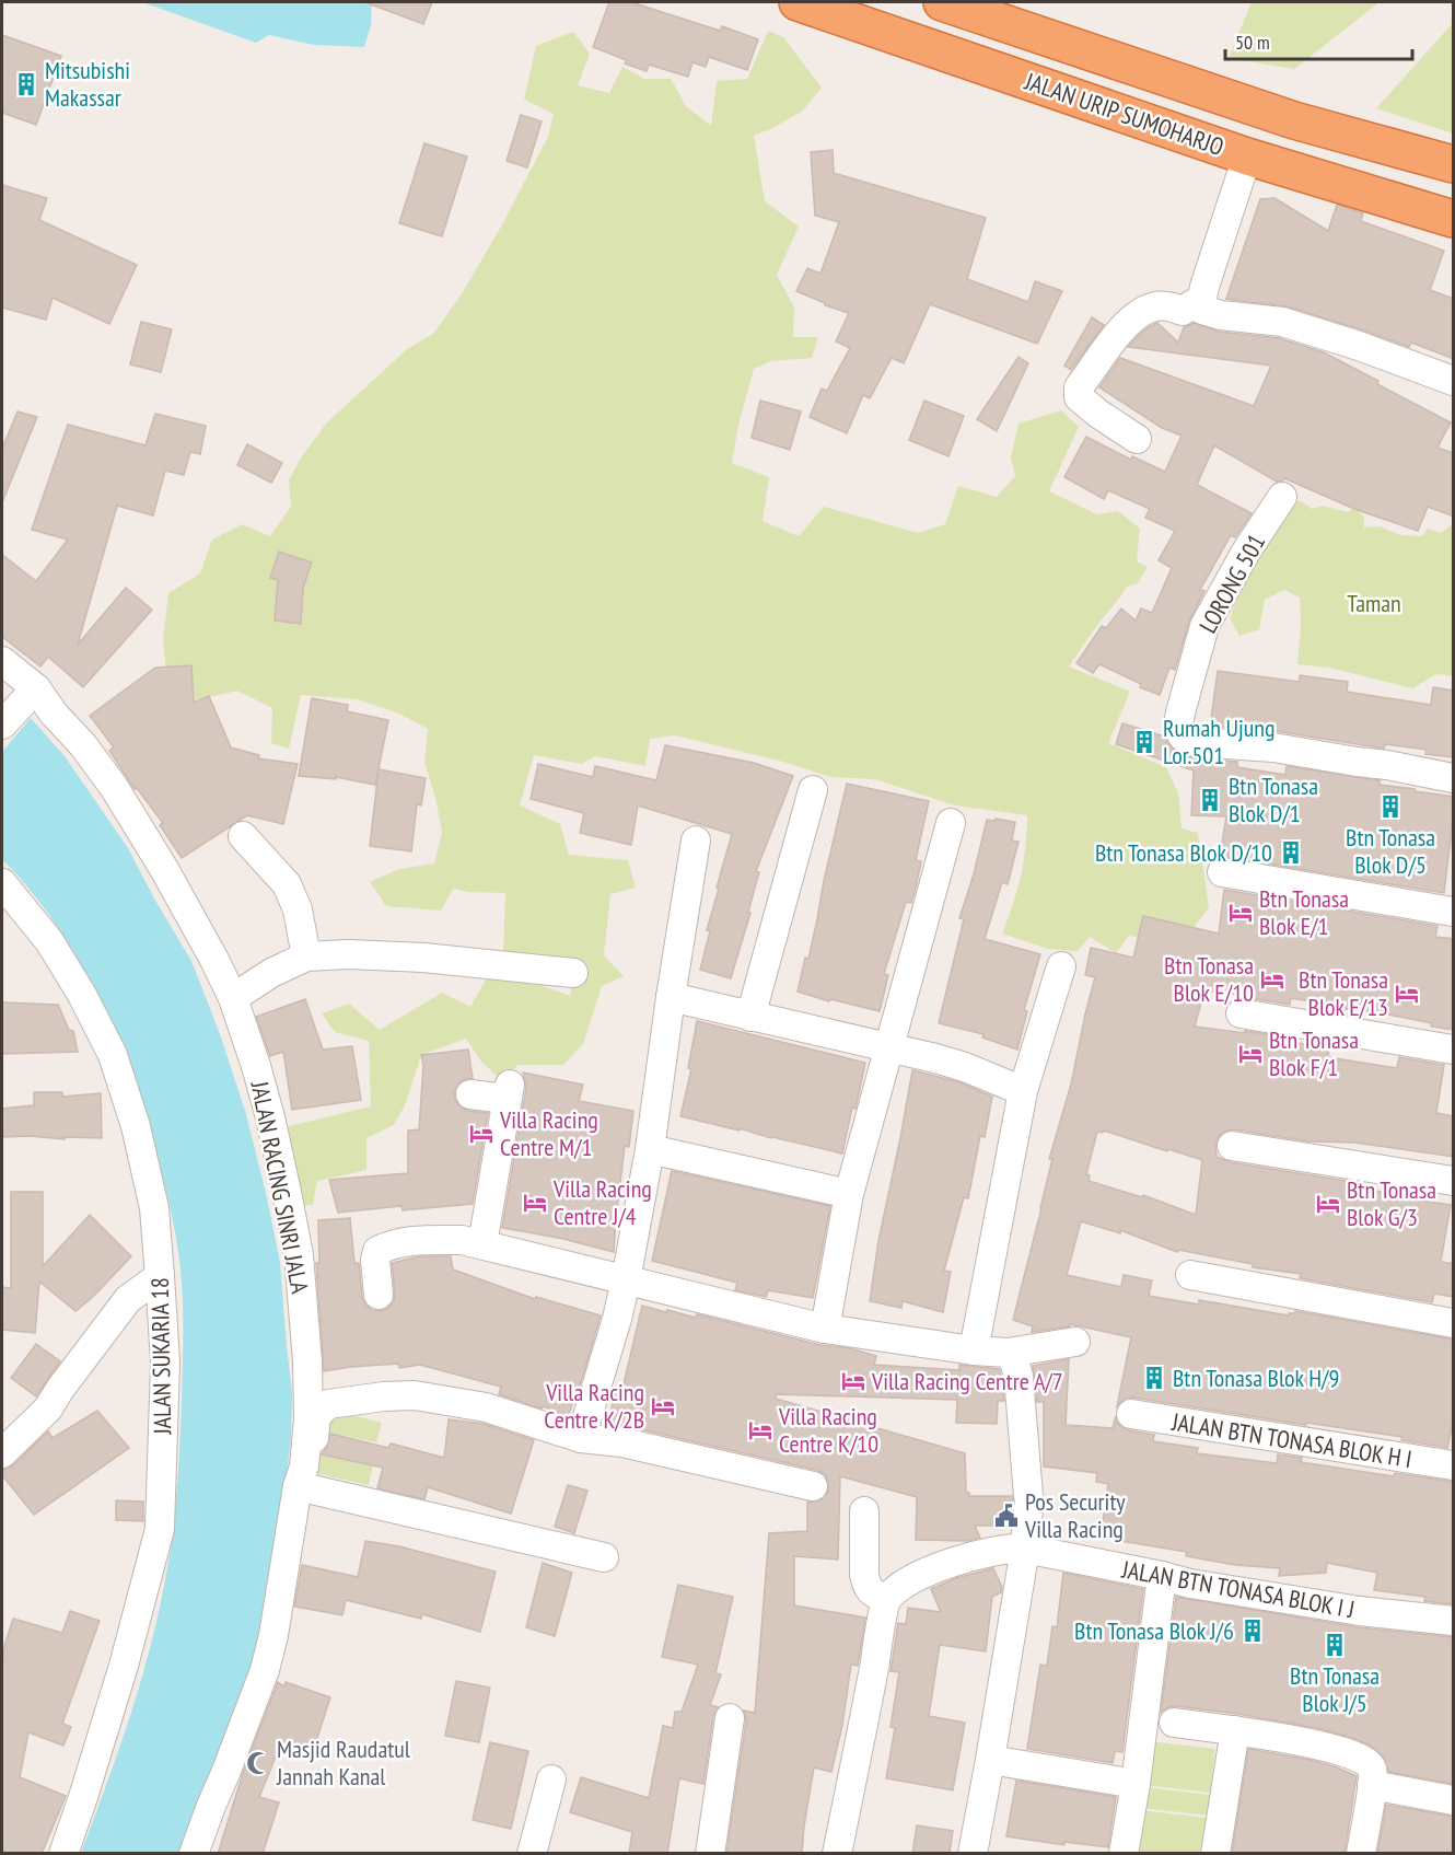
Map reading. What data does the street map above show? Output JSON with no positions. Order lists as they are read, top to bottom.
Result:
{
  "streets": {
    "highway": ["JALAN URIP SUMOHARJO"],
    "street": [
      "LORONG 501",
      "JALAN RACING SINRI JALA",
      "JALAN SUKARIA 18",
      "JALAN BTN TONASA BLOK H I",
      "JALAN BTN TONASA BLOK I J"
    ]
  },
  "parks": ["Taman"],
  "places": {
    "building": [
      "Mitsubishi Makassar",
      "Rumah Ujung Lor.501",
      "Btn Tonasa Blok D/1",
      "Btn Tonasa Blok D/5",
      "Btn Tonasa Blok D/10",
      "Btn Tonasa Blok H/9",
      "Btn Tonasa Blok J/6",
      "Btn Tonasa Blok J/5"
    ],
    "hotel": [
      "Btn Tonasa Blok E/1",
      "Btn Tonasa Blok E/10",
      "Btn Tonasa Blok E/13",
      "Btn Tonasa Blok F/1",
      "Villa Racing Centre M/1",
      "Villa Racing Centre J/4",
      "Btn Tonasa Blok G/3",
      "Villa Racing Centre A/7",
      "Villa Racing Centre K/2B",
      "Villa Racing Centre K/10"
    ],
    "public building": ["Pos Security Villa Racing"],
    "mosque": ["Masjid Raudatul Jannah Kanal"]
  },
  "scale_bar": "50 m"
}
